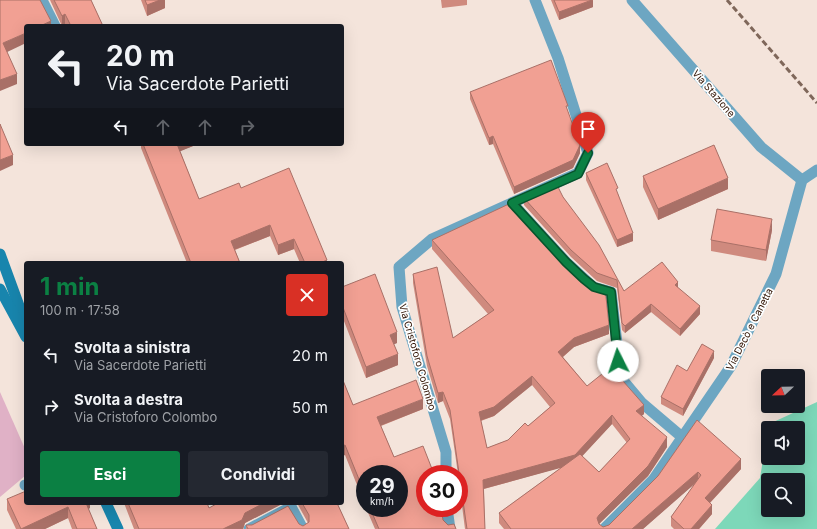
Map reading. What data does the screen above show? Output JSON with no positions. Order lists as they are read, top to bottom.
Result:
{
  "streets": {
    "street": ["Via Stazione", "Via Decò e Canetta", "Via Cristoforo Colombo"]
  },
  "crossings": [
    ["Via Stazione", "Via Decò e Canetta"]
  ],
  "north": "left",
  "page": {
    "turn": ["20 m", "Via Sacerdote Parietti"],
    "heading": ["1 min", "100 m · 17:58"],
    "list": [
      {
        "name": "Svolta a sinistra",
        "note": "Via Sacerdote Parietti",
        "value": "20 m"
      },
      {
        "name": "Svolta a destra",
        "note": "Via Cristoforo Colombo",
        "value": "50 m"
      }
    ],
    "buttons": ["Esci", "Condividi"],
    "speed": "29 km/h",
    "limit": "30"
  }
}
